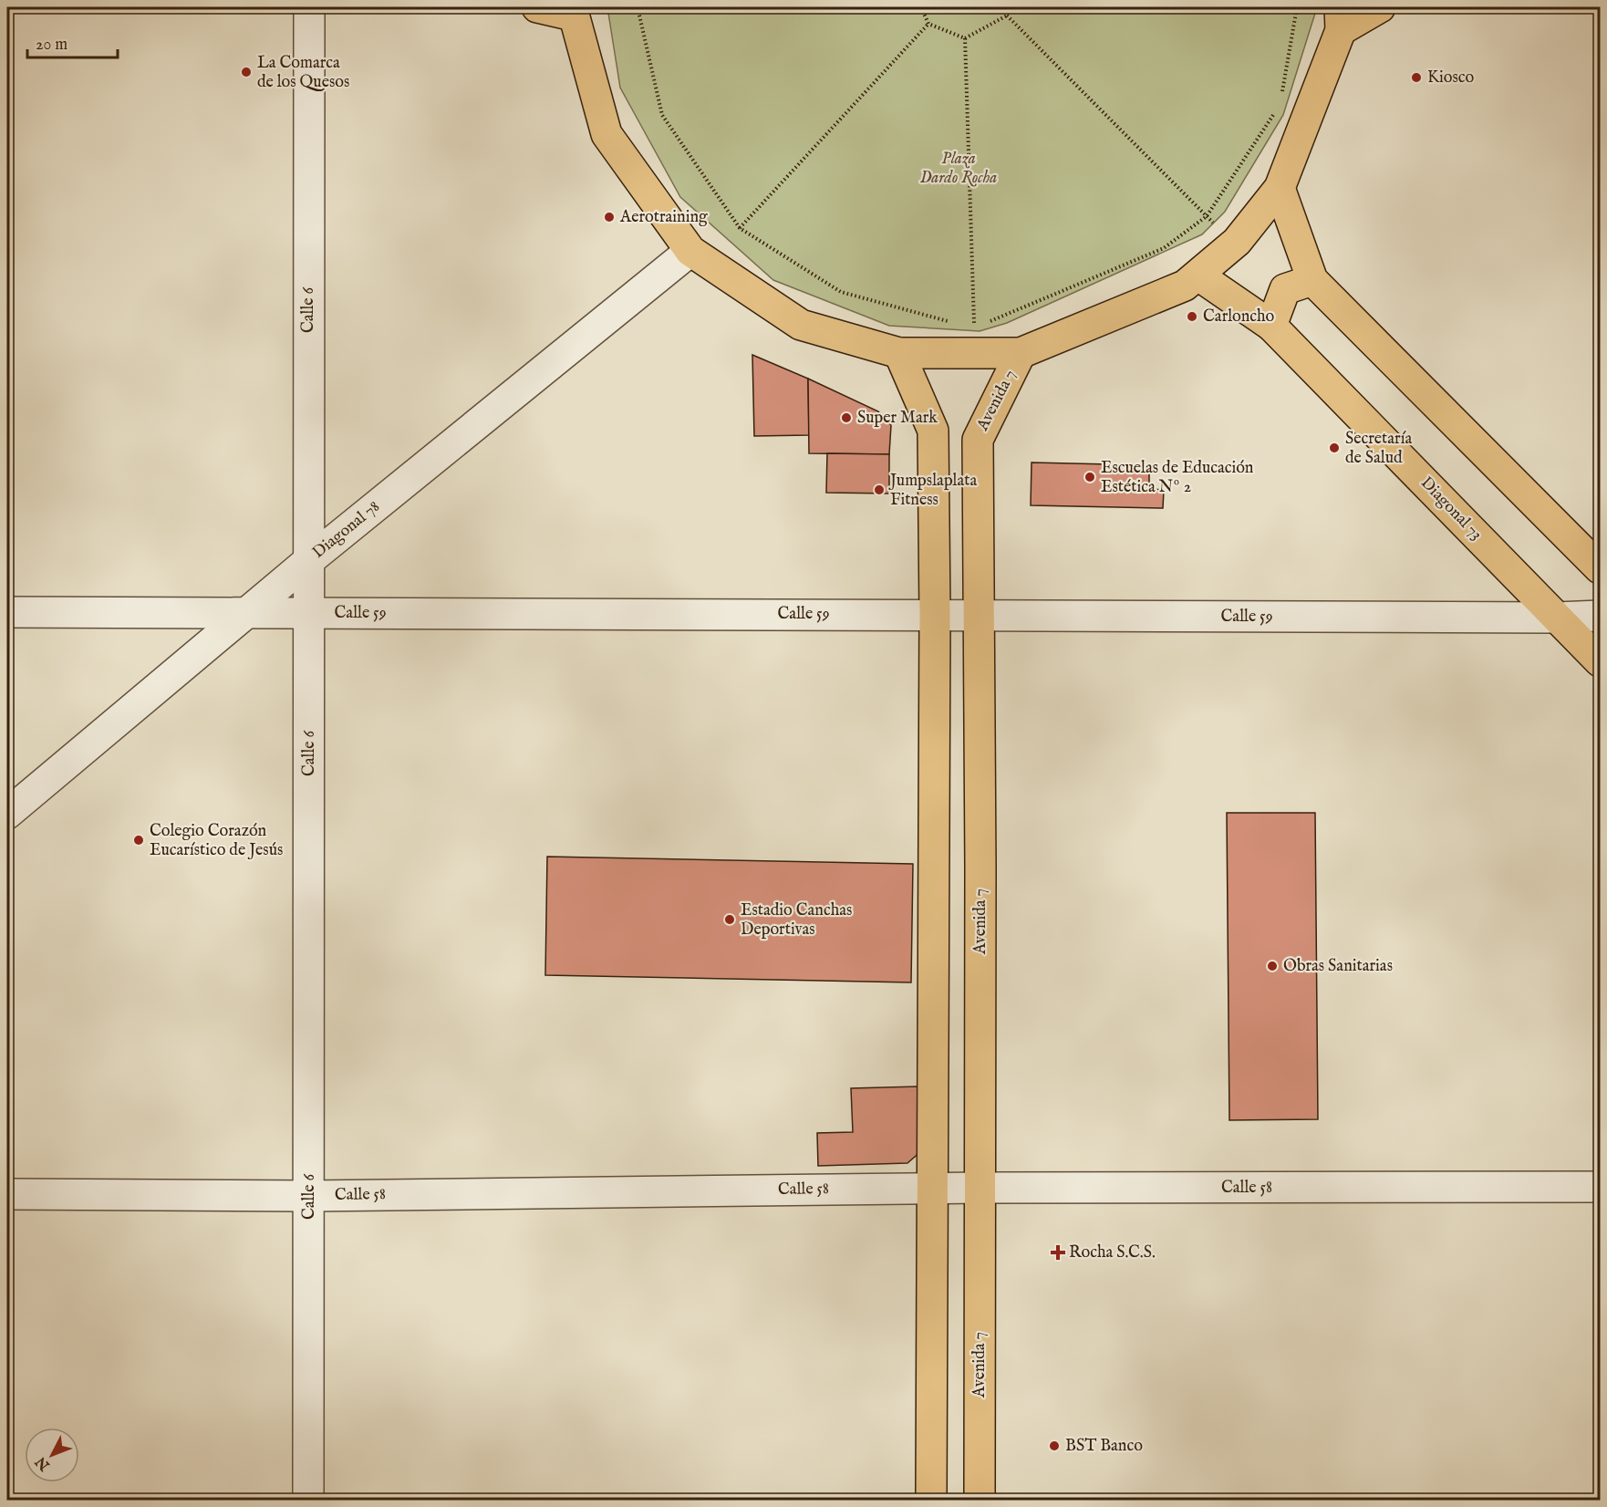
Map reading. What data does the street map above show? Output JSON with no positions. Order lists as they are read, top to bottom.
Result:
{
  "streets": {
    "main road": ["Avenida 7", "Diagonal 73"],
    "street": [
      "Calle 6",
      "Diagonal 78",
      "Calle 59",
      "Calle 58"
    ]
  },
  "crossings": [
    ["Calle 6", "Diagonal 78"],
    ["Calle 6", "Calle 59"],
    ["Calle 6", "Calle 58"],
    ["Avenida 7", "Calle 59"],
    ["Avenida 7", "Calle 58"],
    ["Diagonal 73", "Calle 59"],
    ["Diagonal 78", "Calle 59"]
  ],
  "parks": ["Plaza Dardo Rocha"],
  "places": {
    "other": [
      "La Comarca de los Quesos",
      "Kiosco",
      "Aerotraining",
      "Carloncho",
      "Super Mark",
      "Secretaría de Salud",
      "Escuelas de Educación Estética Nº 2",
      "Jumpslaplata Fitness",
      "Colegio Corazón Eucarístico de Jesús",
      "Estadio Canchas Deportivas",
      "Obras Sanitarias",
      "BST Banco"
    ],
    "health": ["Rocha S.C.S."]
  },
  "scale_bar": "20 m",
  "north": "bottom left"
}
